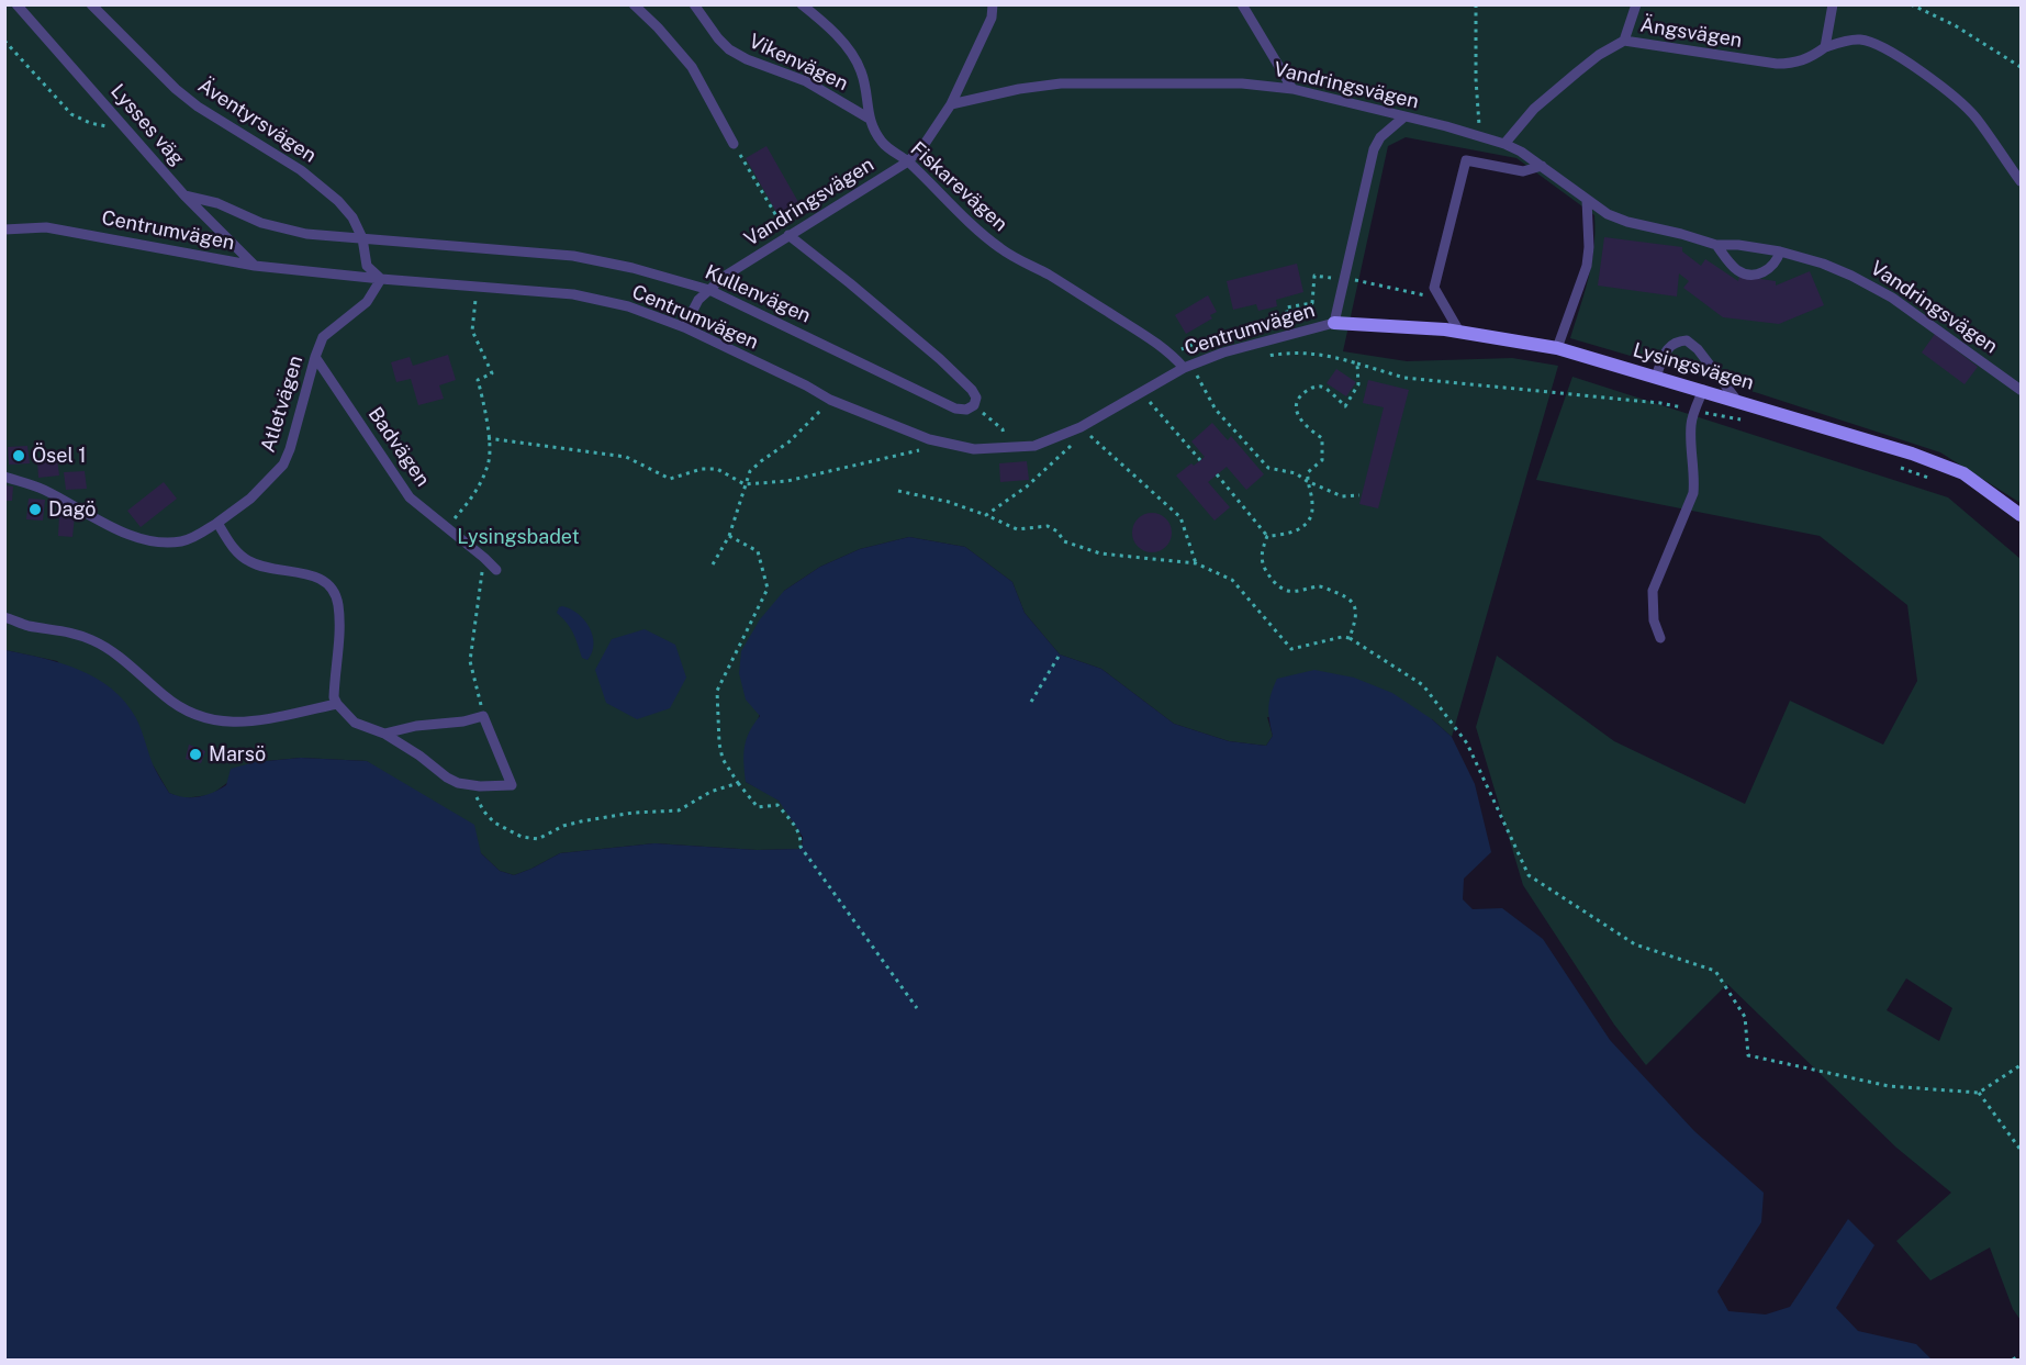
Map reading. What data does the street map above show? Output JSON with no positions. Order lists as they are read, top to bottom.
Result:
{
  "streets": {
    "street": ["Lysingsvägen"],
    "lane": [
      "Ängsvägen",
      "Vikenvägen",
      "Vandringsvägen",
      "Äventyrsvägen",
      "Lysses väg",
      "Fiskarevägen",
      "Centrumvägen",
      "Kullenvägen",
      "Atletvägen",
      "Badvägen"
    ]
  },
  "crossings": [
    ["Ängsvägen", "Vandringsvägen"],
    ["Vikenvägen", "Fiskarevägen"],
    ["Vandringsvägen", "Fiskarevägen"],
    ["Vandringsvägen", "Centrumvägen"],
    ["Vandringsvägen", "Kullenvägen"],
    ["Vandringsvägen", "Lysingsvägen"],
    ["Äventyrsvägen", "Centrumvägen"],
    ["Äventyrsvägen", "Kullenvägen"],
    ["Äventyrsvägen", "Atletvägen"],
    ["Lysses väg", "Centrumvägen"],
    ["Lysses väg", "Kullenvägen"],
    ["Fiskarevägen", "Centrumvägen"],
    ["Centrumvägen", "Lysingsvägen"],
    ["Centrumvägen", "Atletvägen"],
    ["Atletvägen", "Badvägen"]
  ],
  "parks": ["Lysingsbadet"],
  "places": ["Ösel 1", "Dagö", "Marsö"]
}
